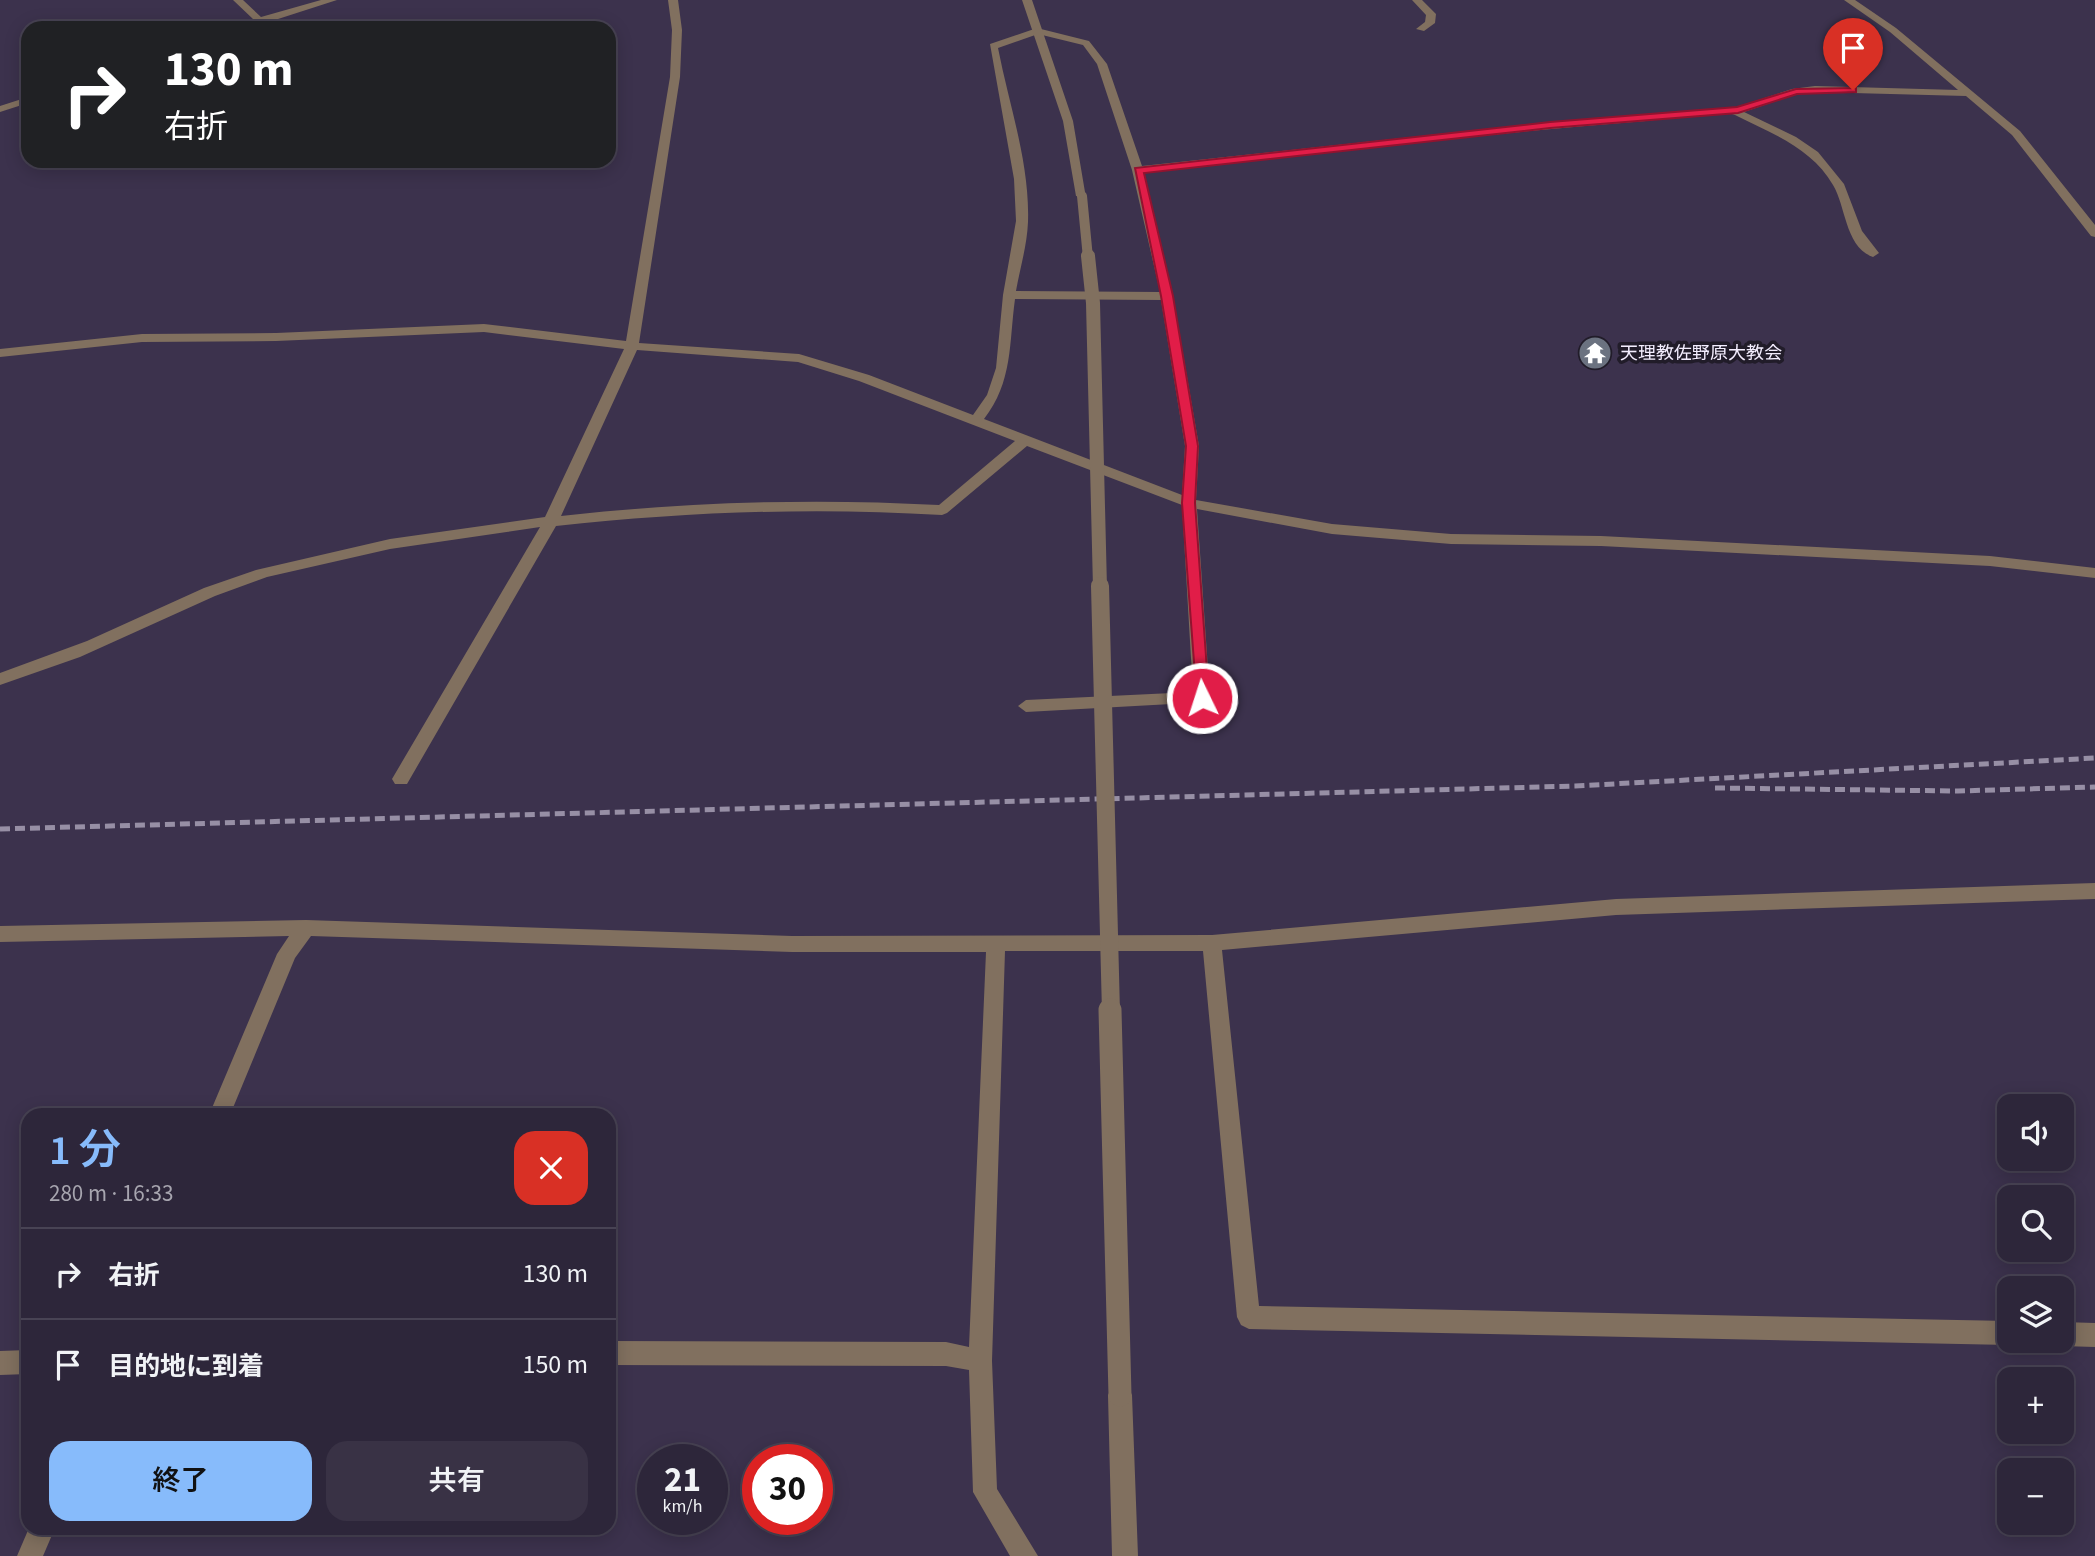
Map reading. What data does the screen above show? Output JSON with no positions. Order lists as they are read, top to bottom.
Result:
{
  "places": {
    "temple": ["天理教佐野原大教会"]
  },
  "page": {
    "turn": ["130 m", "右折"],
    "map_buttons": ["+", "−"],
    "heading": ["1 分", "280 m · 16:33"],
    "list": [
      {
        "name": "右折",
        "value": "130 m"
      },
      {
        "name": "目的地に到着",
        "value": "150 m"
      }
    ],
    "buttons": ["終了", "共有"],
    "speed": "21 km/h",
    "limit": "30"
  }
}
